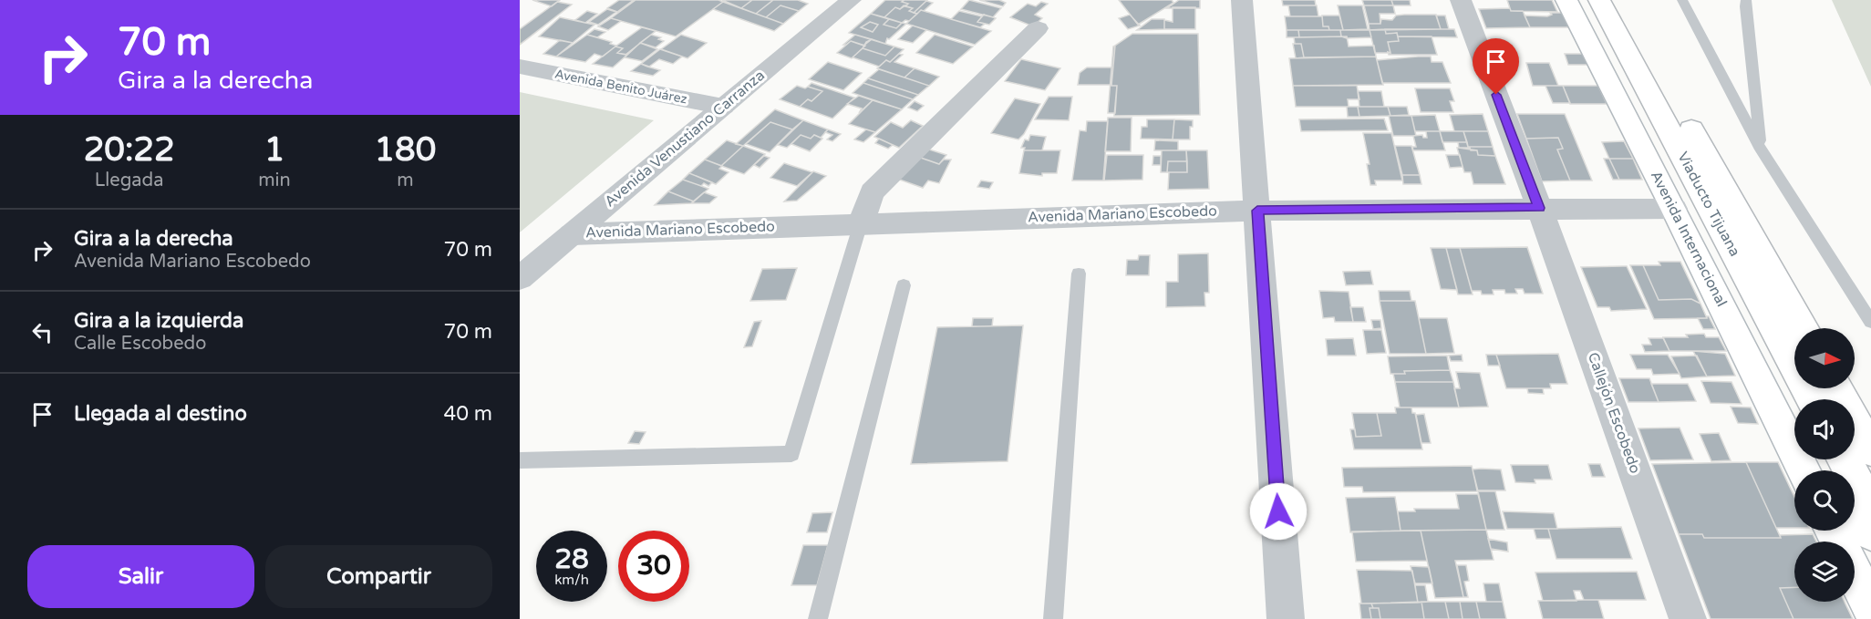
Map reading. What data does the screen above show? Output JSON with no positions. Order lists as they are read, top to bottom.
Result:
{
  "streets": {
    "main road": ["Viaducto Tijuana", "Avenida Internacional"],
    "street": [
      "Avenida Benito Juárez",
      "Avenida Venustiano Carranza",
      "Avenida Mariano Escobedo",
      "Callejón Escobedo"
    ]
  },
  "crossings": [
    ["Avenida Benito Juárez", "Avenida Venustiano Carranza"],
    ["Avenida Venustiano Carranza", "Avenida Mariano Escobedo"],
    ["Avenida Mariano Escobedo", "Avenida Internacional"],
    ["Avenida Mariano Escobedo", "Callejón Escobedo"]
  ],
  "north": "right",
  "page": {
    "turn": ["70 m", "Gira a la derecha"],
    "eta": [
      "20:22",
      "Llegada",
      "1",
      "min",
      "180",
      "m"
    ],
    "list": [
      {
        "name": "Gira a la derecha",
        "note": "Avenida Mariano Escobedo",
        "value": "70 m"
      },
      {
        "name": "Gira a la izquierda",
        "note": "Calle Escobedo",
        "value": "70 m"
      },
      {
        "name": "Llegada al destino",
        "value": "40 m"
      }
    ],
    "speed": "28 km/h",
    "limit": "30",
    "buttons": ["Salir", "Compartir"]
  }
}
